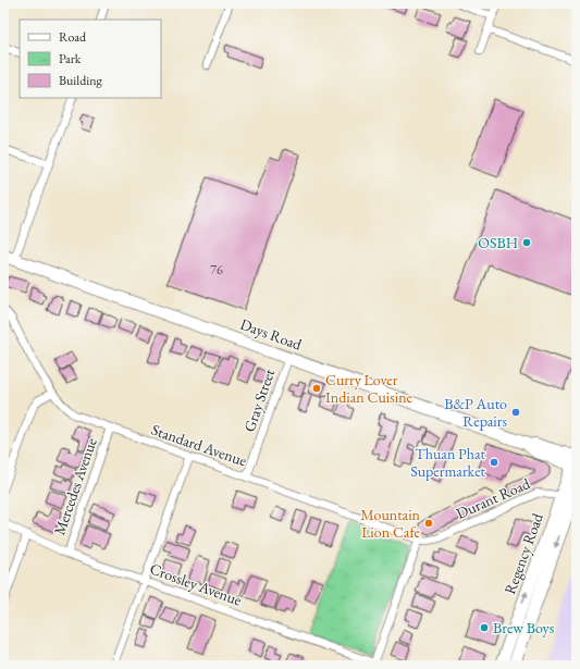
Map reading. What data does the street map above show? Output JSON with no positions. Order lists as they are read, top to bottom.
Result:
{
  "streets": {
    "main road": ["Days Road", "Regency Road"],
    "street": [
      "Gray Street",
      "Standard Avenue",
      "Mercedes Avenue",
      "Durant Road",
      "Crossley Avenue"
    ]
  },
  "crossings": [
    ["Days Road", "Gray Street"],
    ["Days Road", "Regency Road"],
    ["Gray Street", "Standard Avenue"],
    ["Standard Avenue", "Mercedes Avenue"],
    ["Standard Avenue", "Durant Road"],
    ["Mercedes Avenue", "Crossley Avenue"],
    ["Durant Road", "Regency Road"]
  ],
  "places": [
    "OSBH",
    "Curry Lover Indian Cuisine",
    "B&P Auto Repairs",
    "Thuan Phat Supermarket",
    "Mountain Lion Cafe",
    "Brew Boys"
  ],
  "house_numbers": ["76"],
  "legend": ["Road", "Park", "Building"]
}
